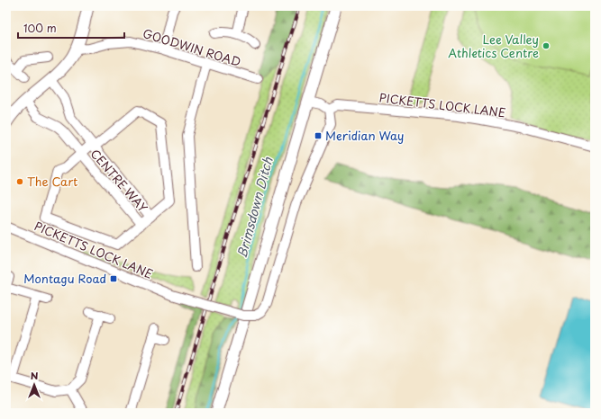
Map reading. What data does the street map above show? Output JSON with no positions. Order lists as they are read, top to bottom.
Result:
{
  "streets": {
    "street": ["GOODWIN ROAD", "PICKETTS LOCK LANE", "CENTRE WAY"]
  },
  "water": ["Brimsdown Ditch"],
  "places": {
    "other": ["Lee Valley Athletics Centre", "The Cart"],
    "transit": ["Meridian Way", "Montagu Road"]
  },
  "scale_bar": "100 m",
  "north": "top"
}
